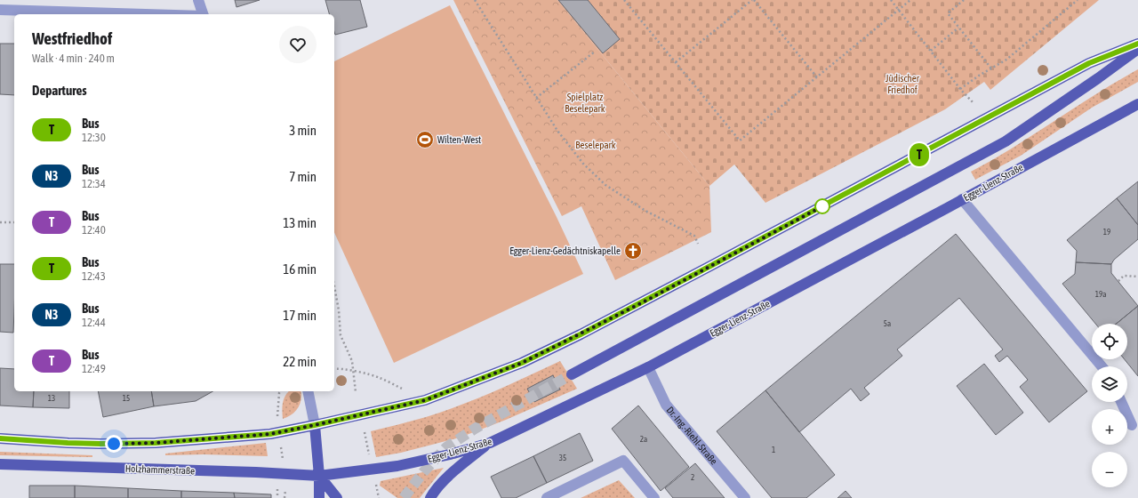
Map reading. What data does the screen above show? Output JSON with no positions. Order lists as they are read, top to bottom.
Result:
{
  "streets": {
    "main road": ["Egger-Lienz-Straße", "Holzhammerstraße"],
    "street": ["Dr.-Ing.-Riehl-Straße"]
  },
  "crossings": [
    ["Egger-Lienz-Straße", "Dr.-Ing.-Riehl-Straße"],
    ["Egger-Lienz-Straße", "Holzhammerstraße"]
  ],
  "parks": ["Jüdischer Friedhof", "Spielplatz Beselepark", "Beselepark"],
  "places": {
    "sports": ["Wilten-West"],
    "church": ["Egger-Lienz-Gedächtniskapelle"]
  },
  "lines": ["bus line T"],
  "house_numbers": [
    "19",
    "19a",
    "5a",
    "13",
    "15",
    "2a",
    "1",
    "35",
    "2"
  ],
  "page": {
    "on_map": "T",
    "heading": [
      ["Westfriedhof", "Walk · 4 min · 240 m"],
      "Departures"
    ],
    "list": [
      {
        "mark": "T",
        "name": "Bus",
        "note": "12:30",
        "value": "3 min"
      },
      {
        "mark": "N3",
        "name": "Bus",
        "note": "12:34",
        "value": "7 min"
      },
      {
        "mark": "T",
        "name": "Bus",
        "note": "12:40",
        "value": "13 min"
      },
      {
        "mark": "T",
        "name": "Bus",
        "note": "12:43",
        "value": "16 min"
      },
      {
        "mark": "N3",
        "name": "Bus",
        "note": "12:44",
        "value": "17 min"
      },
      {
        "mark": "T",
        "name": "Bus",
        "note": "12:49",
        "value": "22 min"
      }
    ],
    "map_buttons": ["+", "−"]
  }
}
